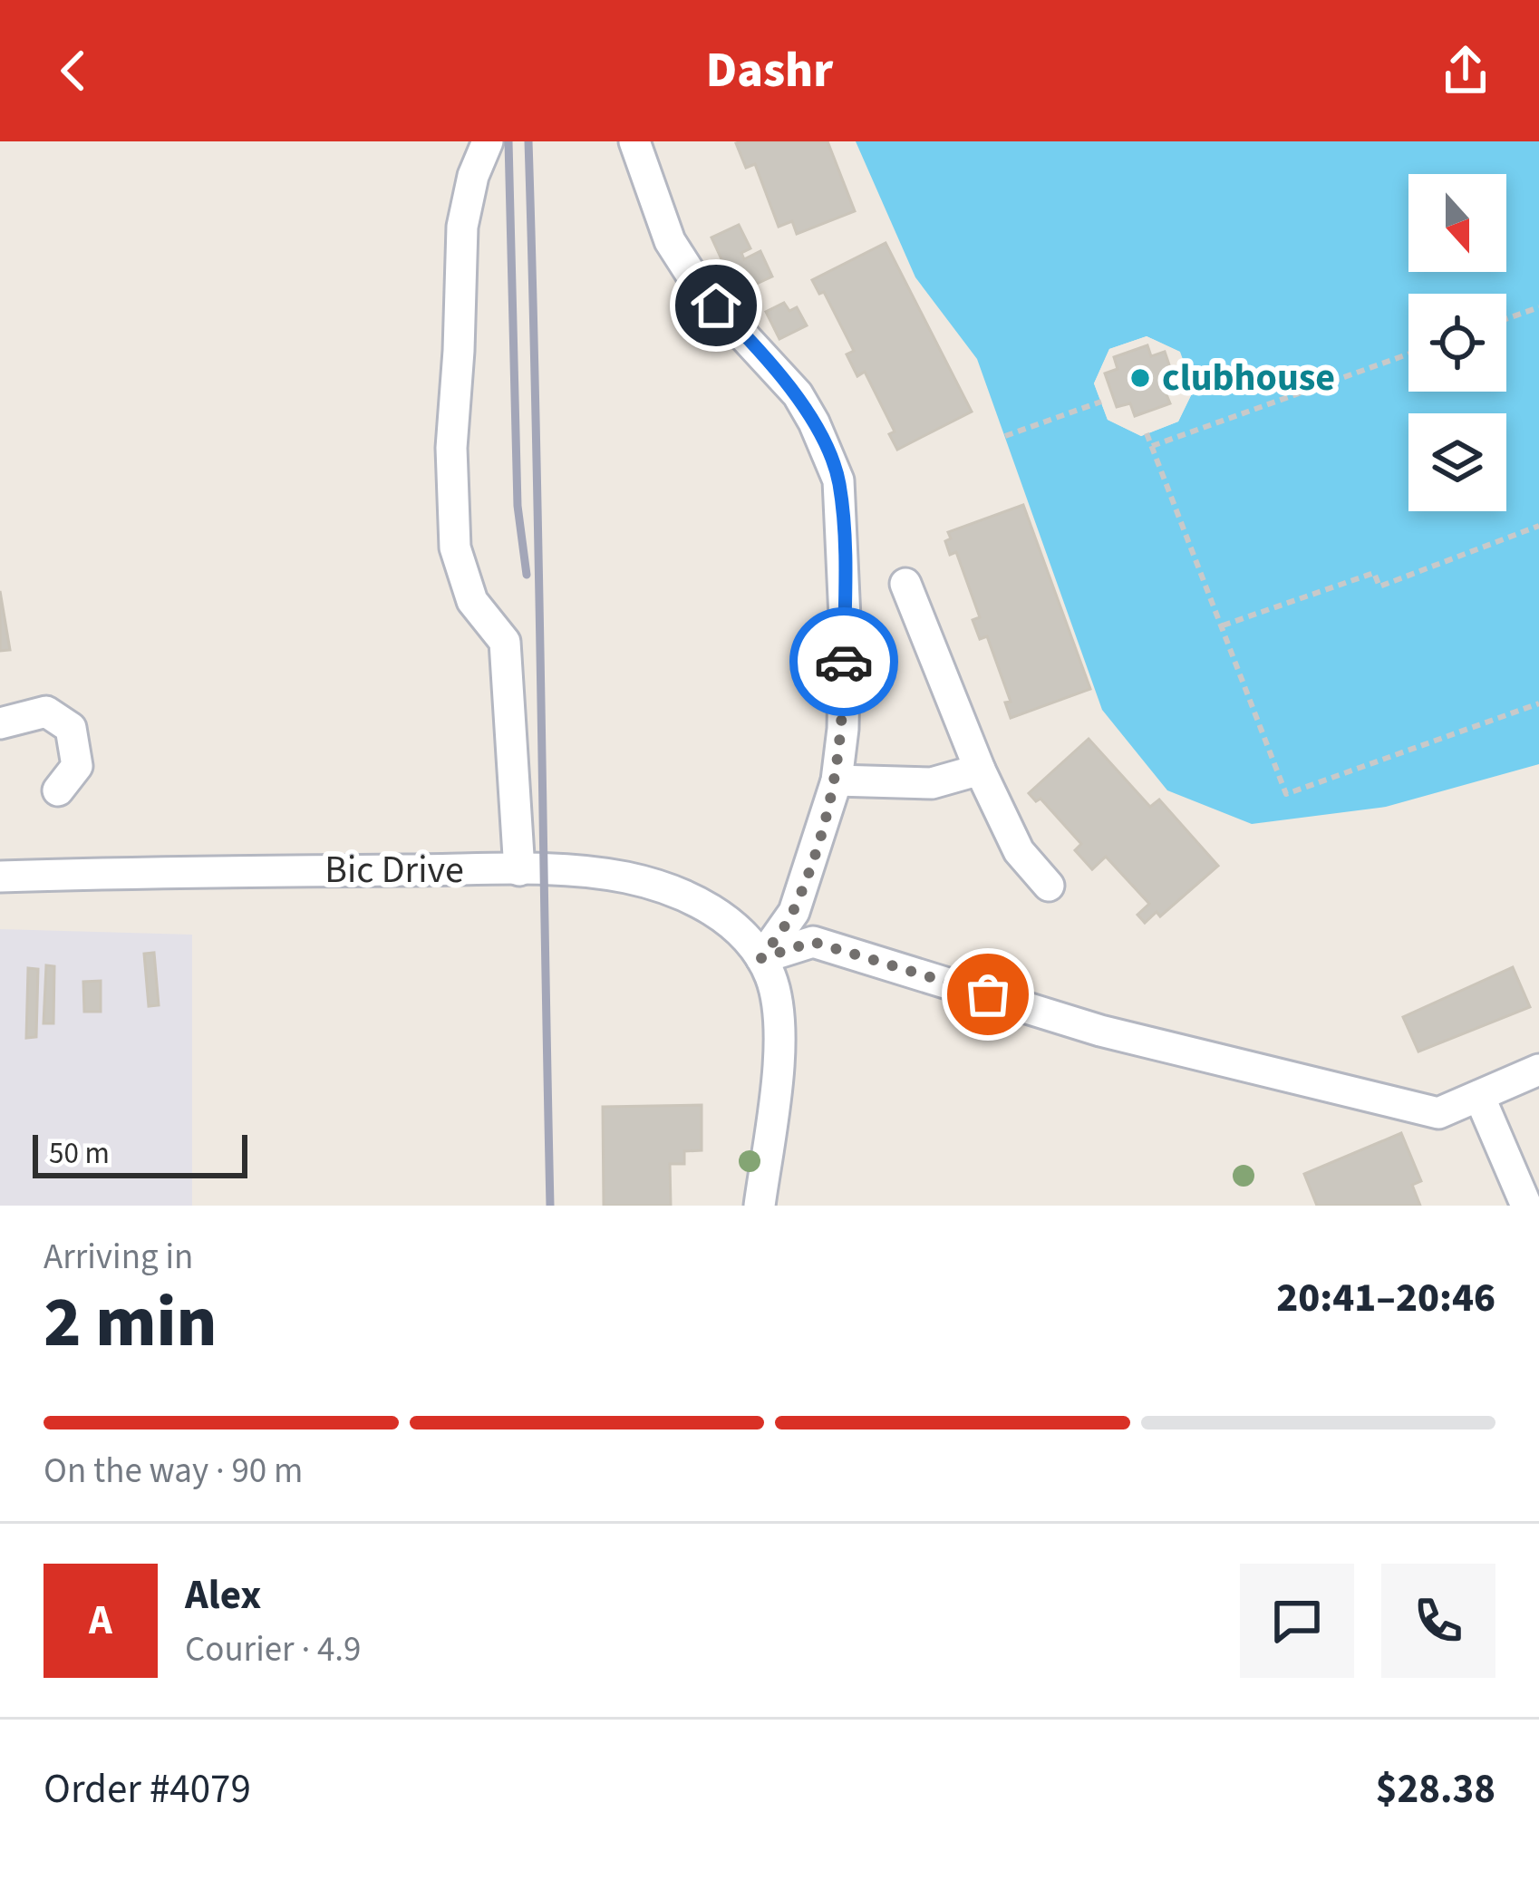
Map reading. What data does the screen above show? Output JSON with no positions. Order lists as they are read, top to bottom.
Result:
{
  "streets": {
    "street": ["Bic Drive"]
  },
  "places": ["clubhouse"],
  "scale_bar": "50 m",
  "north": "bottom",
  "page": {
    "header": "Dashr",
    "scale": "50 m",
    "heading": ["2 min", "Arriving in", "20:41–20:46"],
    "panel": [
      "Alex",
      "Courier · 4.9",
      "Order #4079",
      "$28.38"
    ],
    "bar": "On the way · 90 m",
    "round": "A"
  }
}
